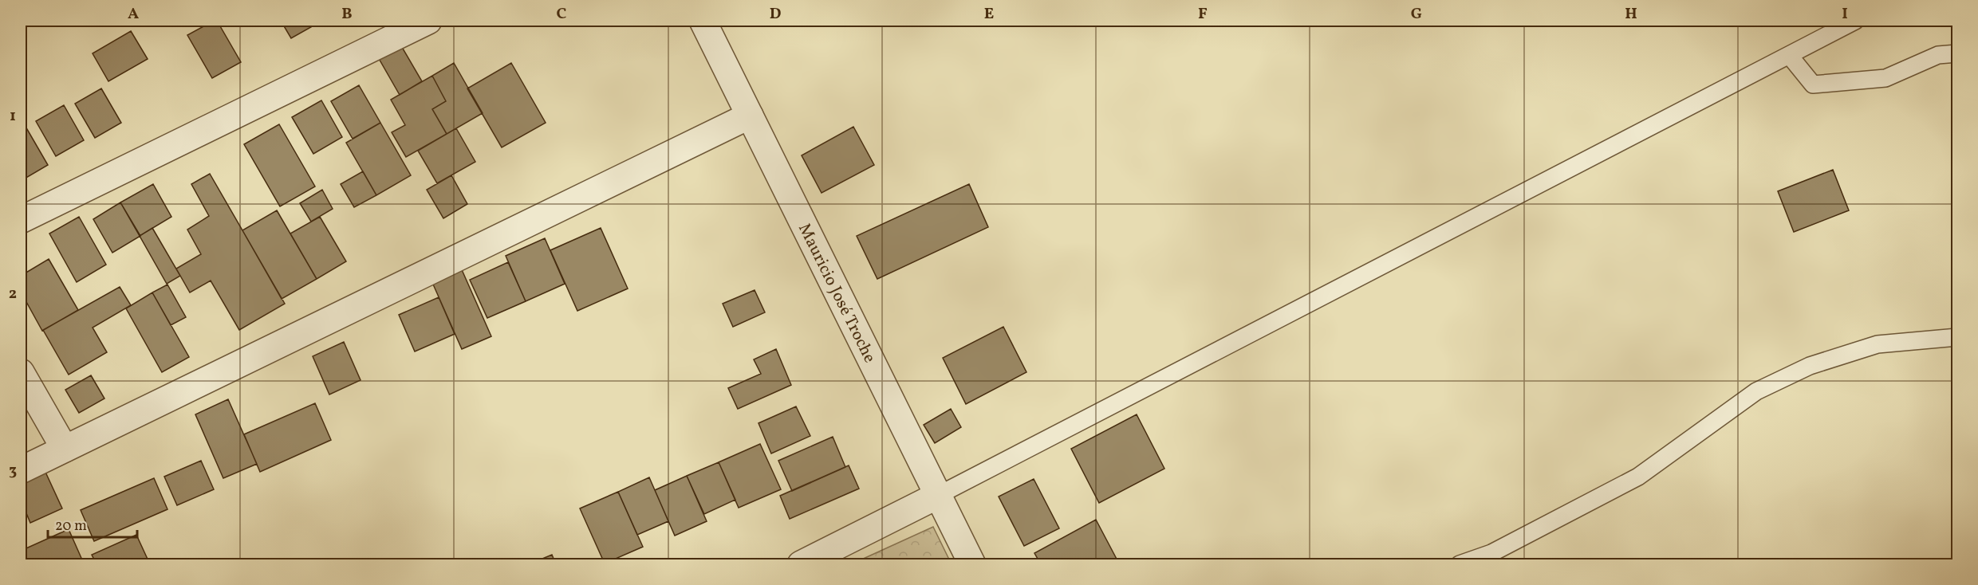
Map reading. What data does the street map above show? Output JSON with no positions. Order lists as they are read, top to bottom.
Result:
{
  "streets": {
    "street": ["Mauricio José Troche"]
  },
  "scale_bar": "20 m",
  "grid": {
    "columns": [
      "A",
      "B",
      "C",
      "D",
      "E",
      "F",
      "G",
      "H",
      "I"
    ],
    "rows": ["1", "2", "3"]
  }
}
